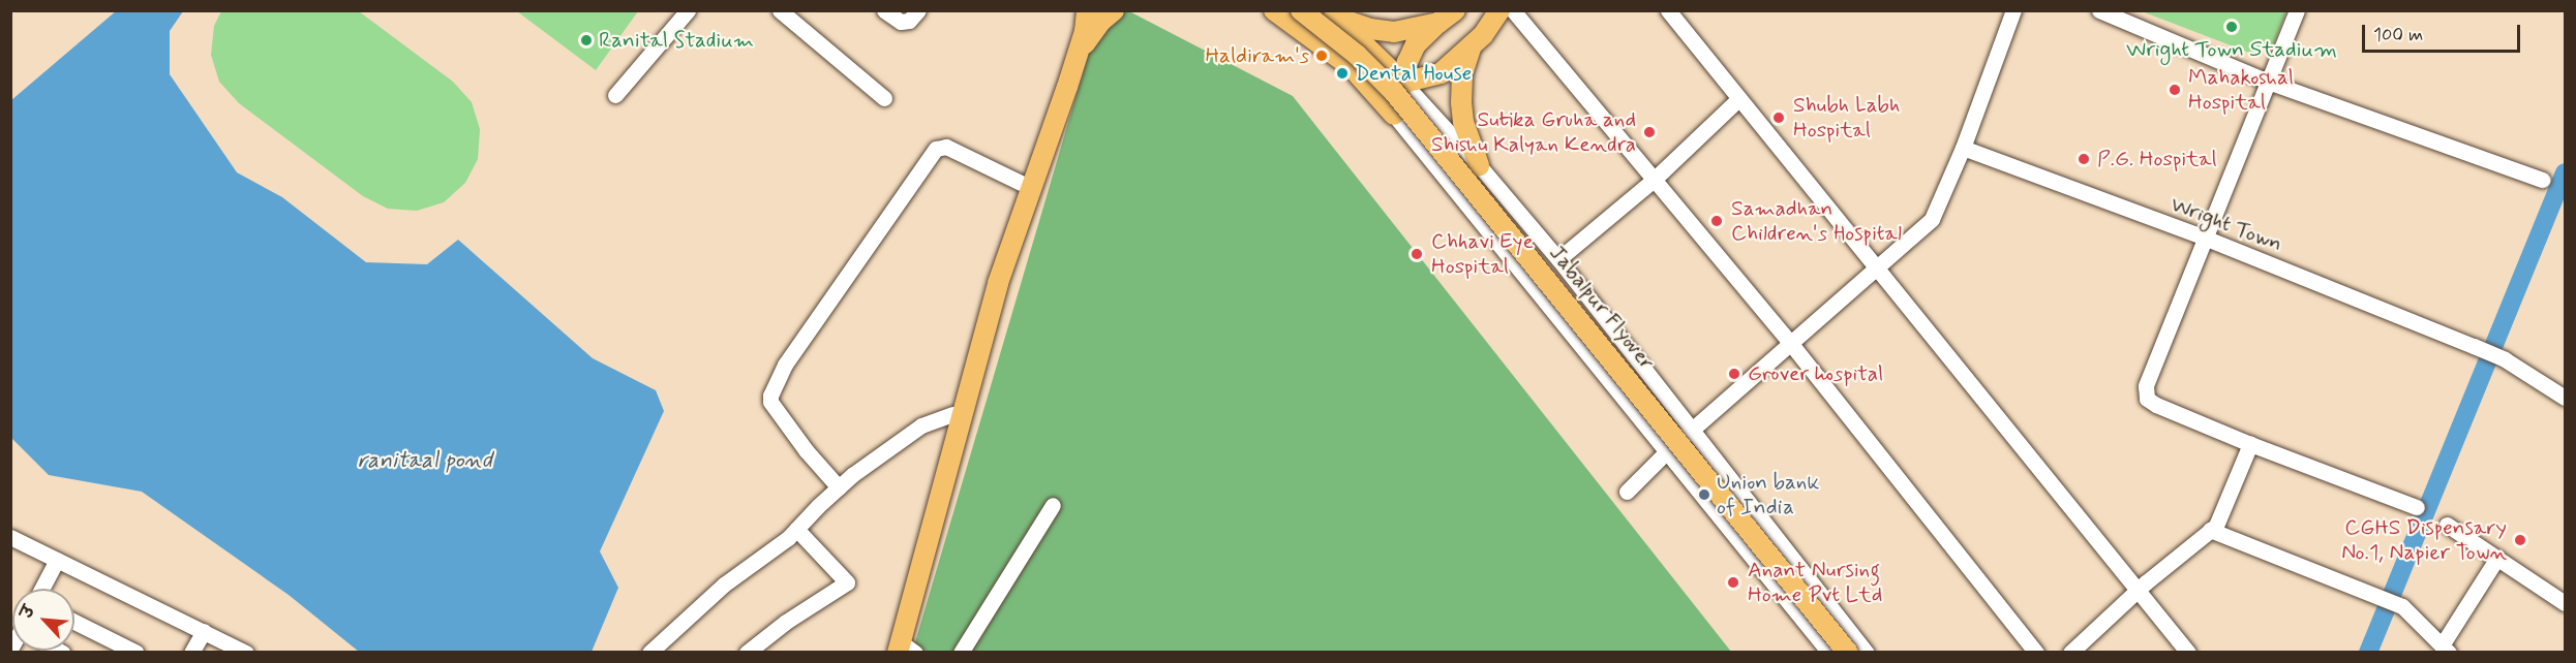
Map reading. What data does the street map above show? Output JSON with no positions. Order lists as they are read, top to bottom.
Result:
{
  "streets": {
    "main road": ["Jabalpur Flyover"],
    "street": ["Wright Town"]
  },
  "water": ["ranitaal pond"],
  "places": [
    "Wright Town Stadium",
    "Ranital Stadium",
    "Haldiram's",
    "Dental House",
    "Mahakoshal Hospital",
    "Shubh Labh Hospital",
    "Sutika Gruha and Shishu Kalyan Kendra",
    "P.G. Hospital",
    "Samadhan Children's Hospital",
    "Chhavi Eye Hospital",
    "Grover hospital",
    "Union bank of India",
    "CGHS Dispensary No.1, Napier Town",
    "Anant Nursing Home Pvt Ltd"
  ],
  "scale_bar": "100 m",
  "north": "top left"
}
